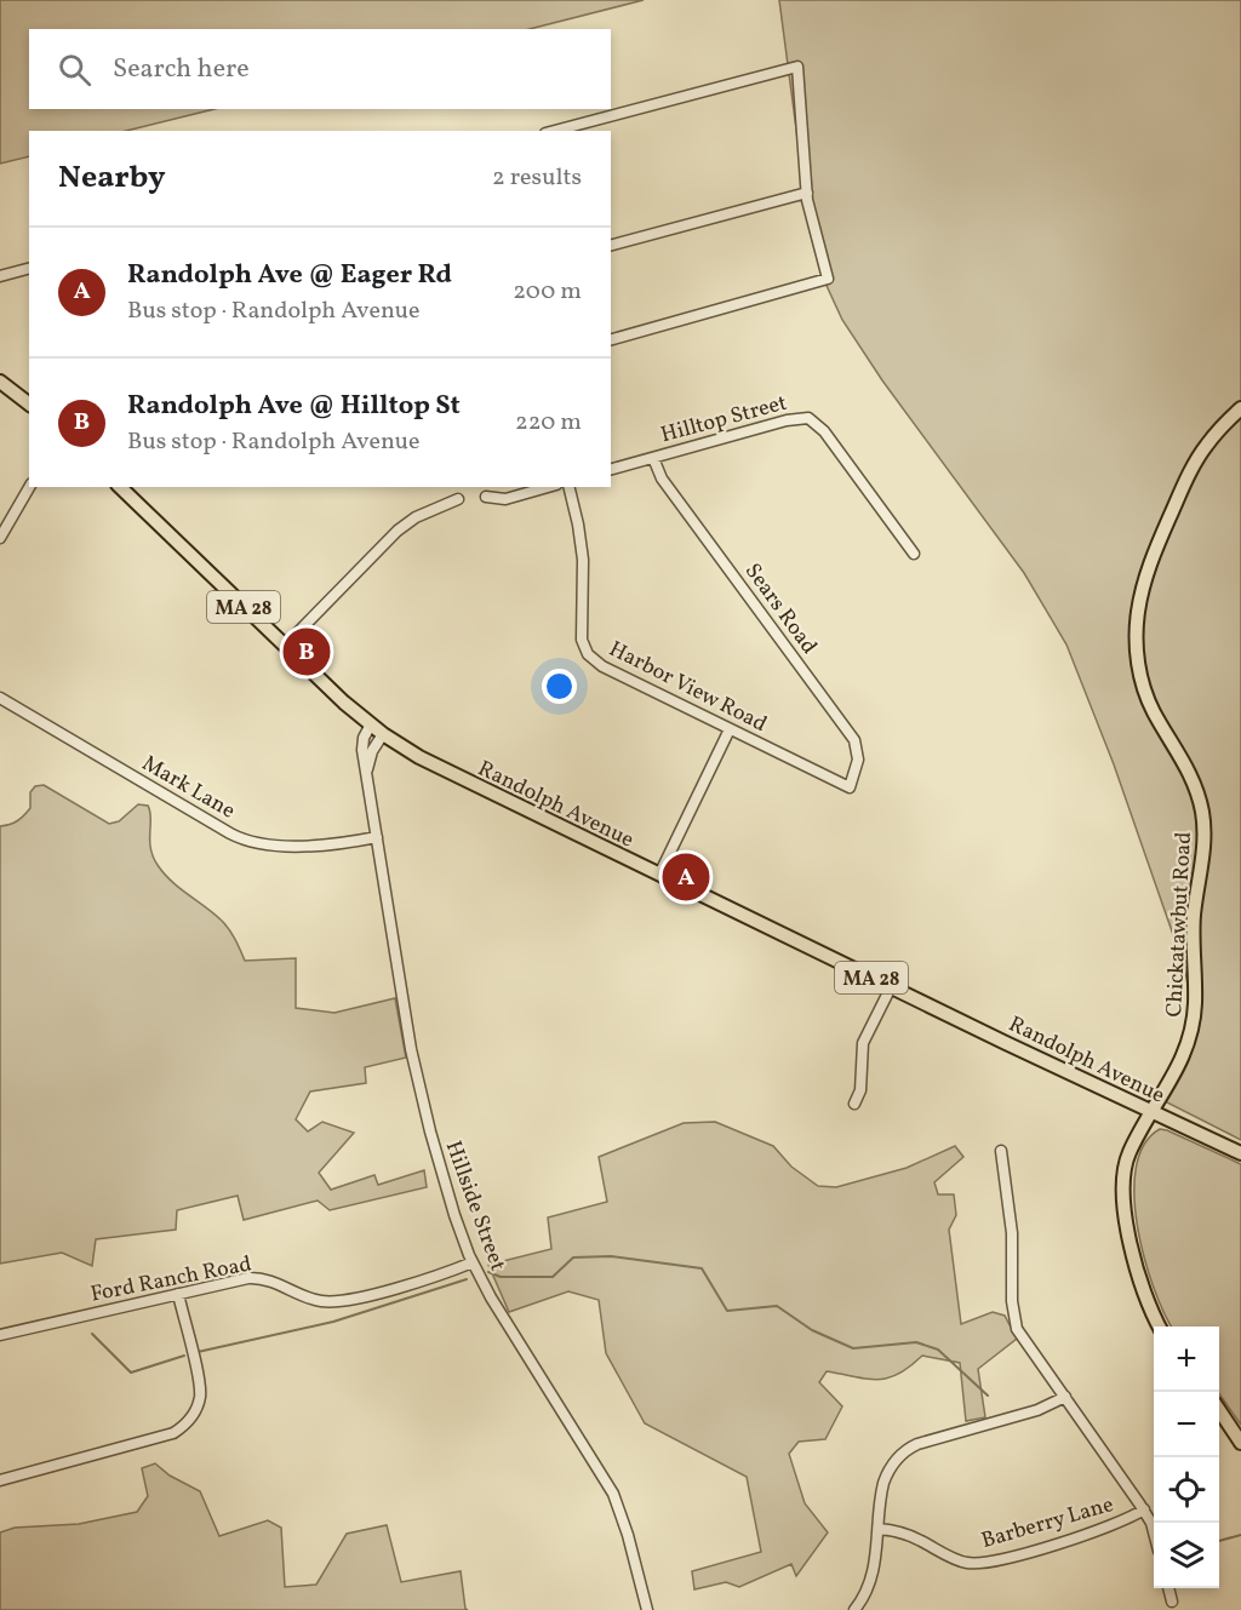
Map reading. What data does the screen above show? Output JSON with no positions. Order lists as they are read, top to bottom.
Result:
{
  "streets": {
    "main road": ["MA 28", "Randolph Avenue", "Chickatawbut Road"],
    "street": [
      "Hilltop Street",
      "Sears Road",
      "Harbor View Road",
      "Mark Lane",
      "Hillside Street",
      "Ford Ranch Road",
      "Barberry Lane"
    ]
  },
  "crossings": [
    ["Hilltop Street", "Sears Road"],
    ["Sears Road", "Harbor View Road"],
    ["Mark Lane", "Hillside Street"],
    ["Randolph Avenue", "Chickatawbut Road"],
    ["Randolph Avenue", "Hillside Street"],
    ["Hillside Street", "Ford Ranch Road"]
  ],
  "page": {
    "search": "Search here",
    "heading": ["Nearby", "2 results"],
    "list": [
      {
        "mark": "A",
        "name": "Randolph Ave @ Eager Rd",
        "note": "Bus stop · Randolph Avenue",
        "value": "200 m"
      },
      {
        "mark": "B",
        "name": "Randolph Ave @ Hilltop St",
        "note": "Bus stop · Randolph Avenue",
        "value": "220 m"
      }
    ],
    "pins": ["B", "A"],
    "map_buttons": ["+", "−"]
  }
}
